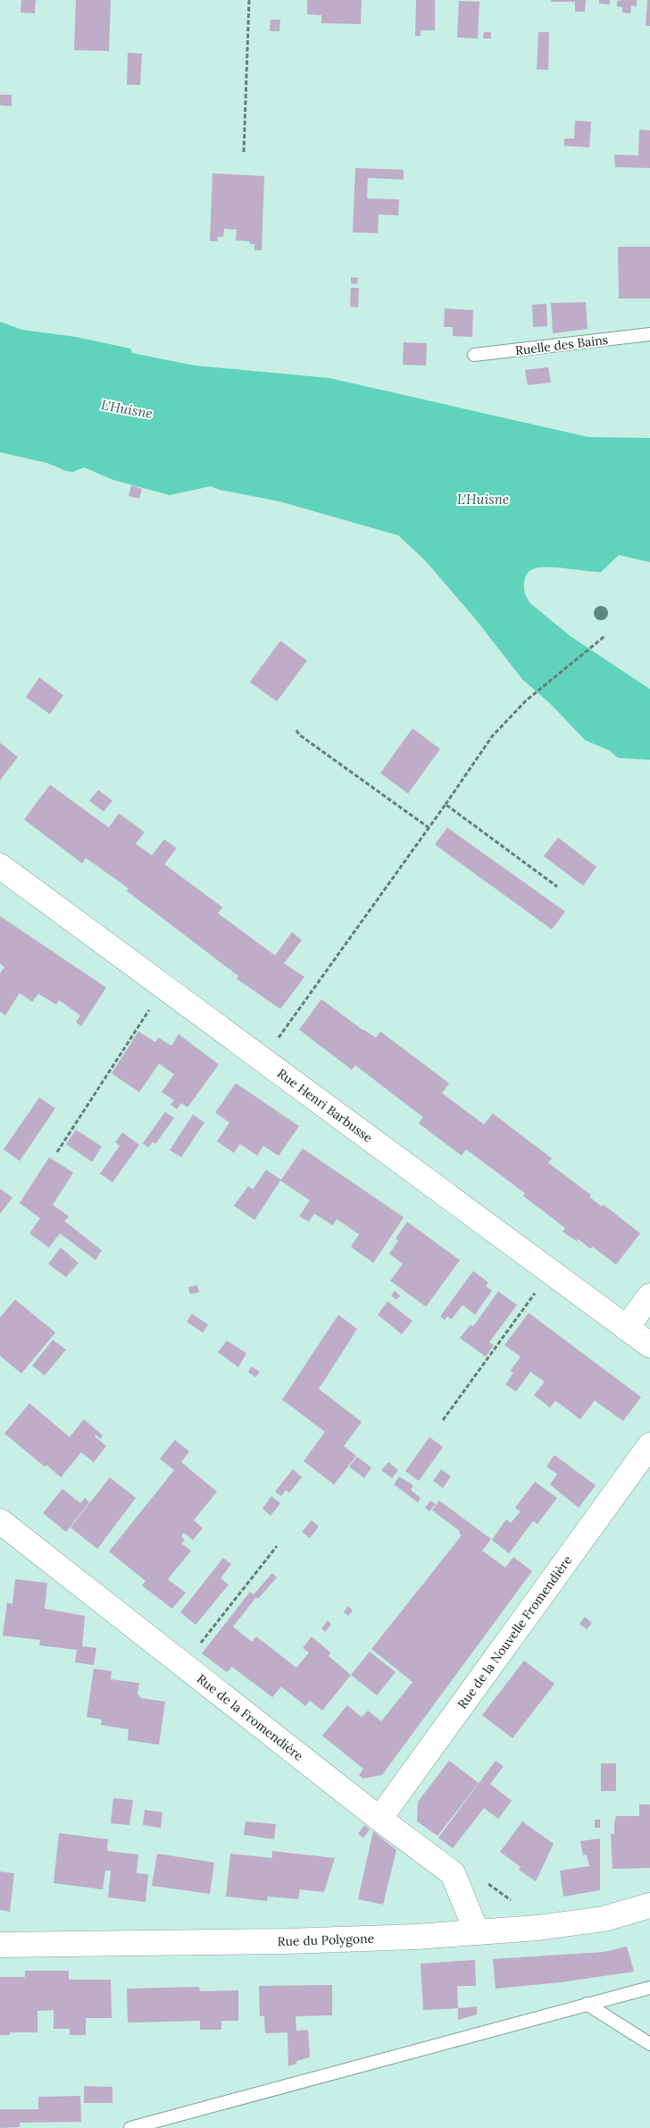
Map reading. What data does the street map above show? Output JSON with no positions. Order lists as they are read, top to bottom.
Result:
{
  "streets": {
    "street": [
      "Rue Henri Barbusse",
      "Rue de la Nouvelle Fromendière",
      "Rue de la Fromendière",
      "Rue du Polygone"
    ],
    "lane": ["Ruelle des Bains"]
  },
  "crossings": [
    ["Rue de la Nouvelle Fromendière", "Rue de la Fromendière"],
    ["Rue de la Fromendière", "Rue du Polygone"]
  ],
  "water": ["L'Huisne"]
}
